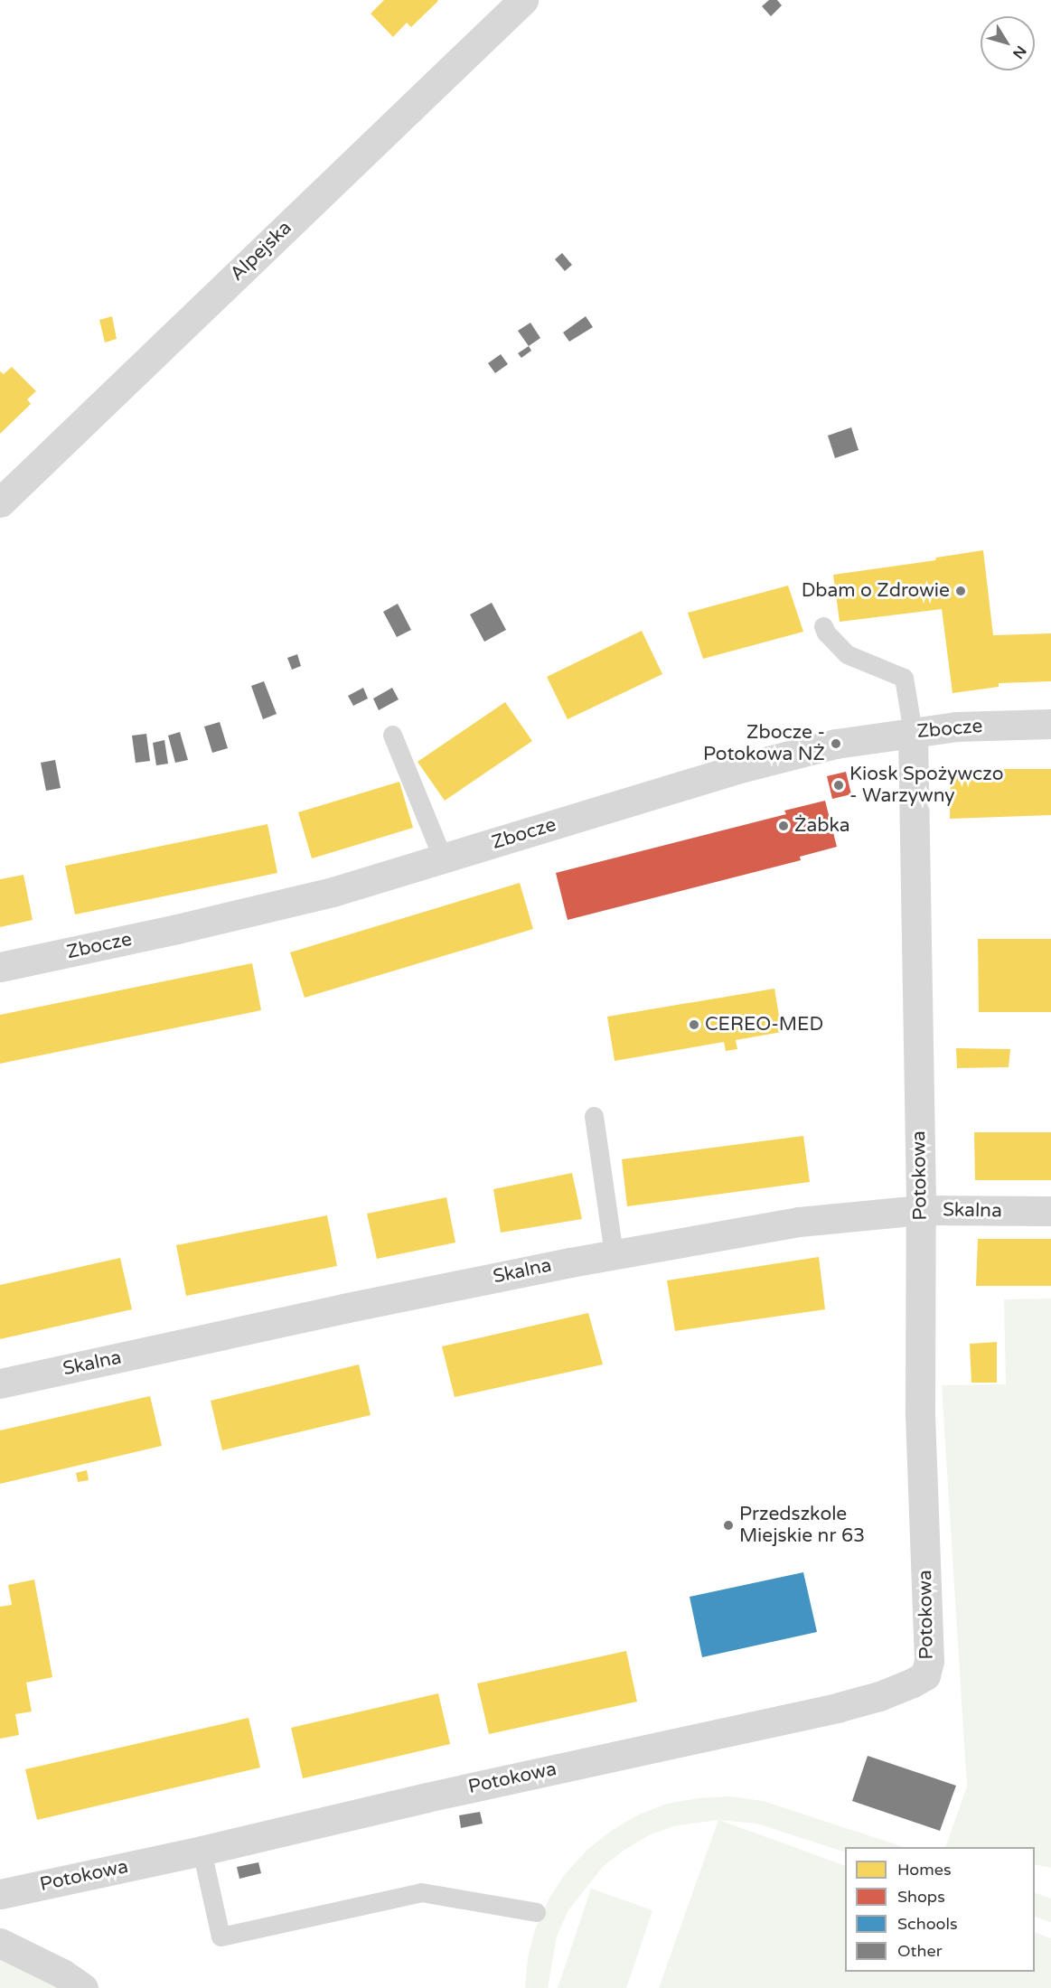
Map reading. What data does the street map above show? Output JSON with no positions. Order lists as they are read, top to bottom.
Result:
{
  "streets": {
    "street": [
      "Alpejska",
      "Zbocze",
      "Potokowa",
      "Skalna"
    ]
  },
  "crossings": [
    ["Zbocze", "Potokowa"],
    ["Potokowa", "Skalna"]
  ],
  "places": [
    "Dbam o Zdrowie",
    "Zbocze - Potokowa NŻ",
    "Kiosk Spożywczo - Warzywny",
    "Żabka",
    "CEREO-MED",
    "Przedszkole Miejskie nr 63"
  ],
  "legend": [
    "Homes",
    "Shops",
    "Schools",
    "Other"
  ],
  "north": "bottom right"
}
